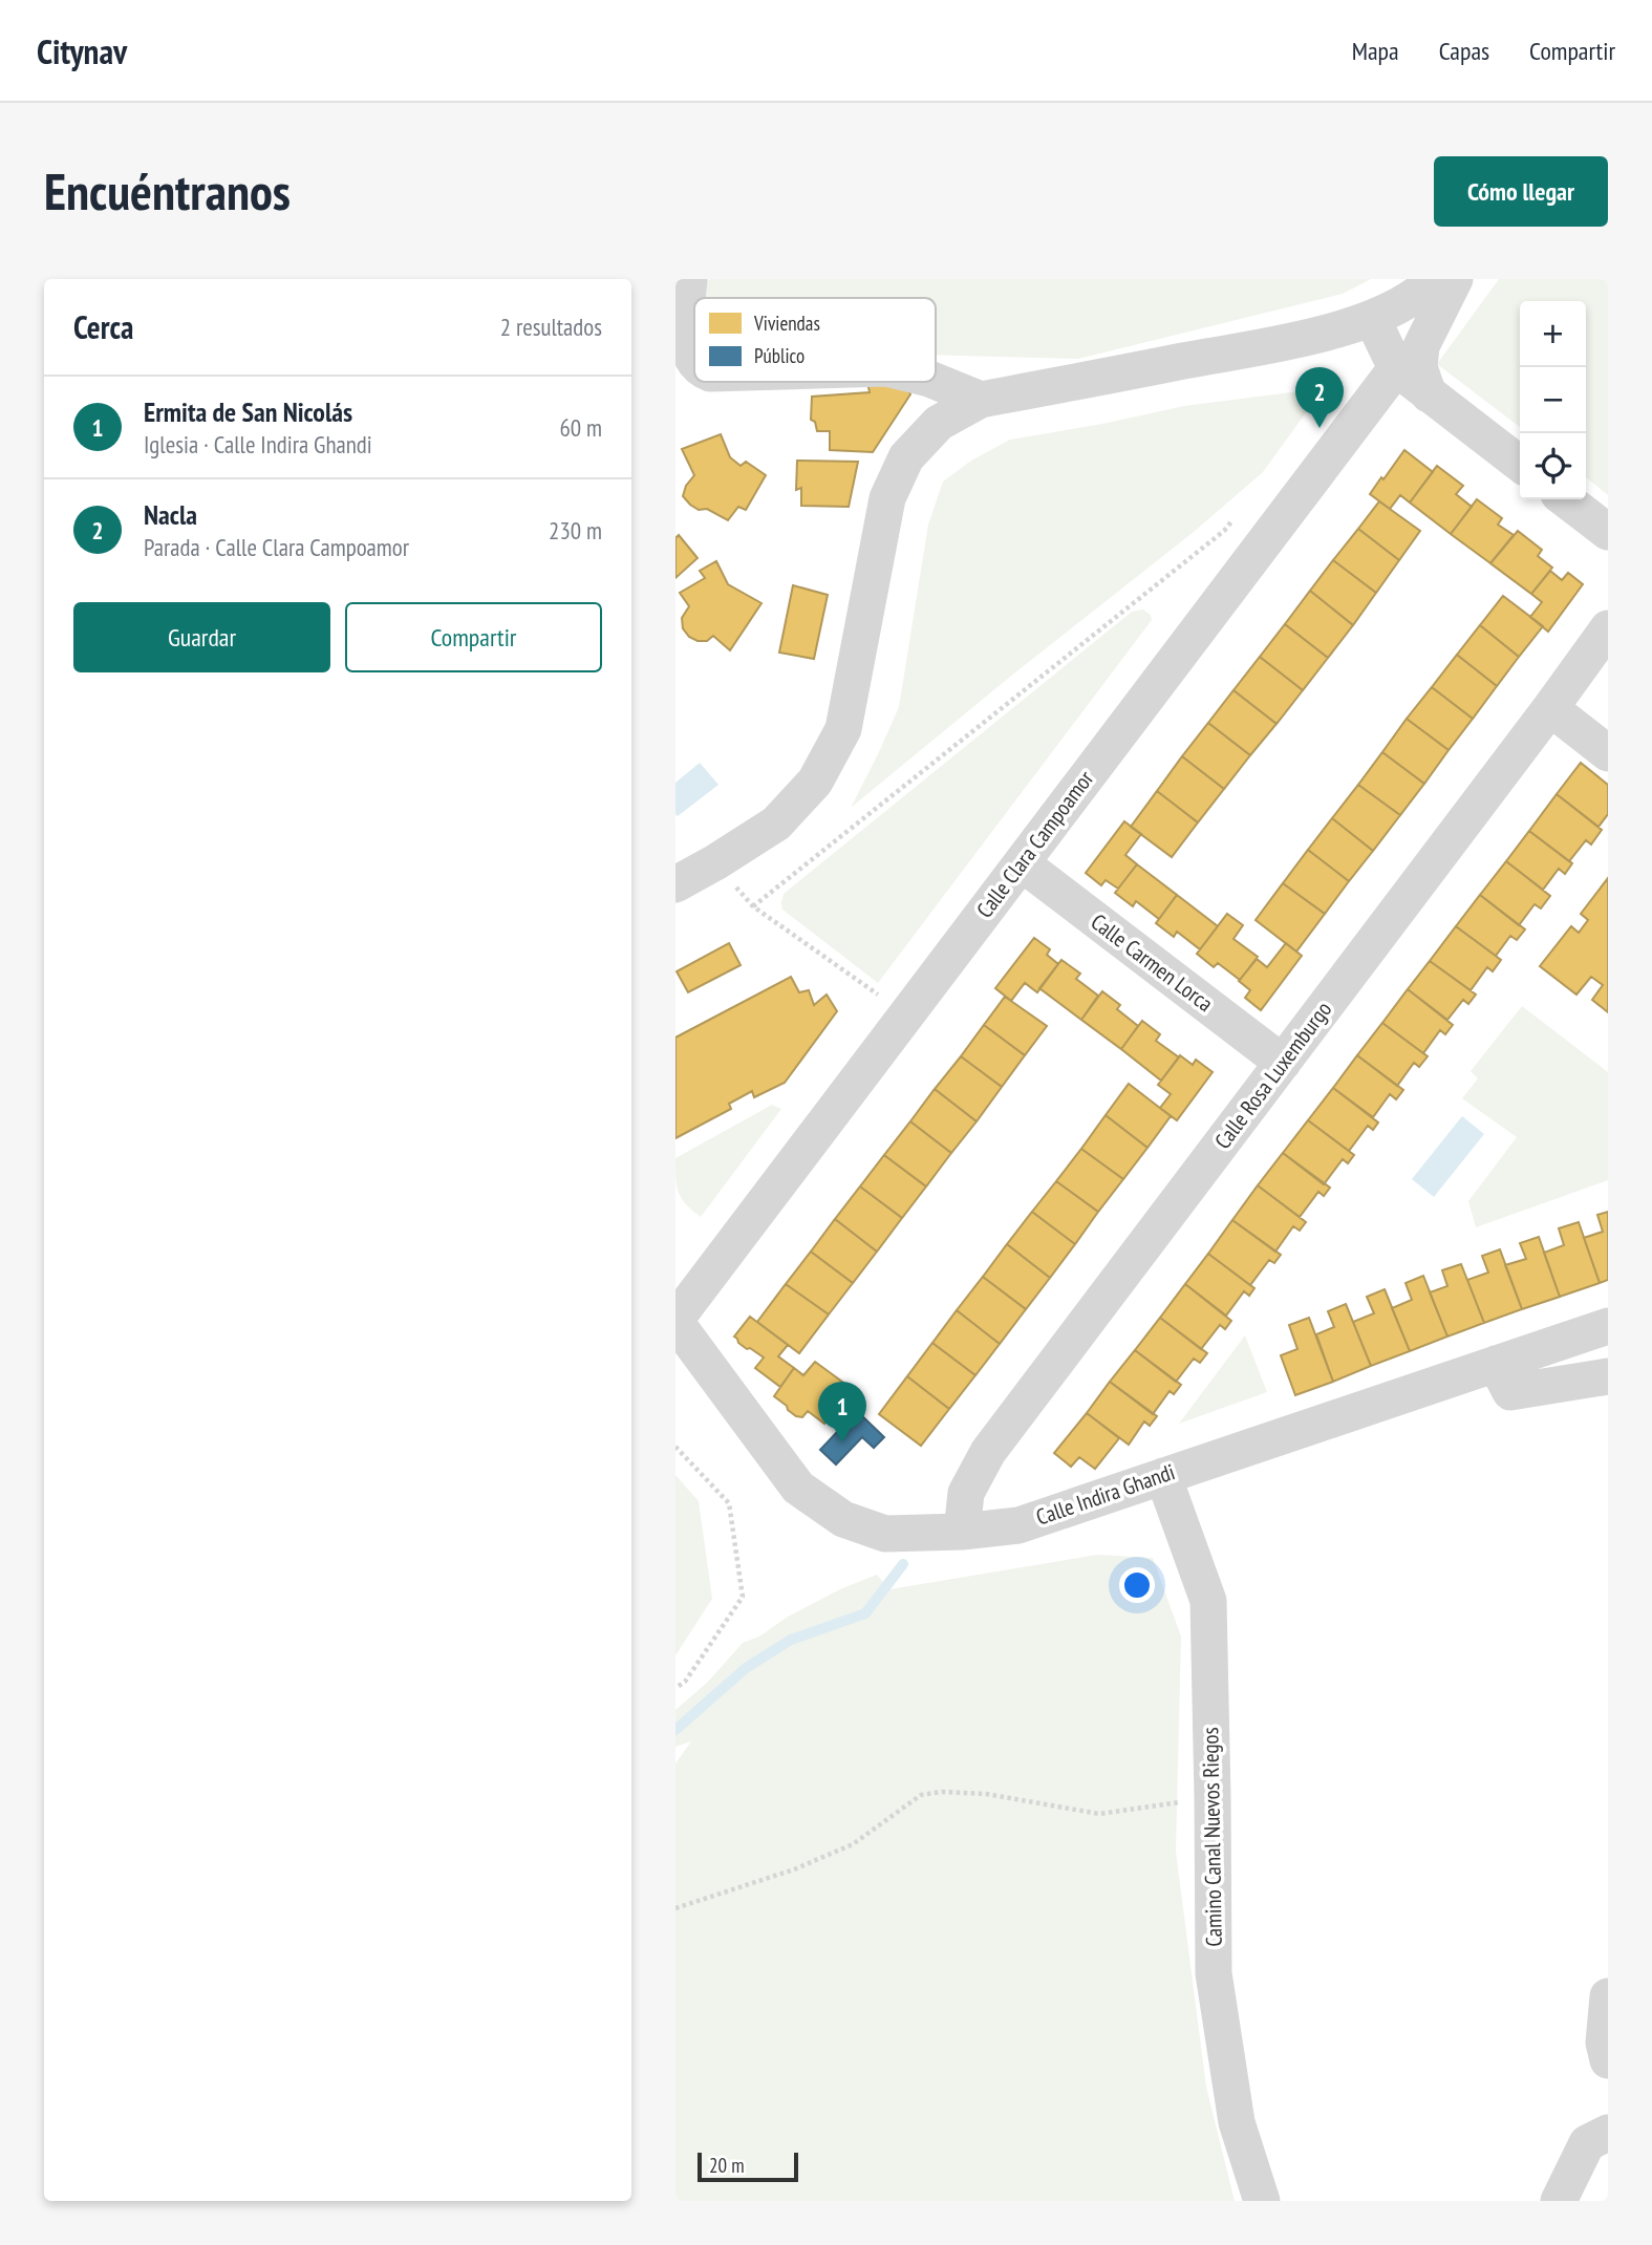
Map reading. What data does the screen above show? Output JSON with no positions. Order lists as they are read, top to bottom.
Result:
{
  "streets": {
    "street": [
      "Calle Clara Campoamor",
      "Calle Carmen Lorca",
      "Calle Rosa Luxemburgo",
      "Calle Indira Ghandi",
      "Camino Canal Nuevos Riegos"
    ]
  },
  "crossings": [
    ["Calle Clara Campoamor", "Calle Carmen Lorca"],
    ["Calle Clara Campoamor", "Calle Indira Ghandi"],
    ["Calle Carmen Lorca", "Calle Rosa Luxemburgo"],
    ["Calle Rosa Luxemburgo", "Calle Indira Ghandi"],
    ["Calle Indira Ghandi", "Camino Canal Nuevos Riegos"]
  ],
  "legend": ["Viviendas", "Público"],
  "scale_bar": "20 m",
  "page": {
    "header": "Citynav",
    "nav": ["Mapa", "Capas", "Compartir"],
    "buttons": [
      "Cómo llegar",
      ["Guardar", "Compartir"]
    ],
    "title": "Encuéntranos",
    "heading": ["Cerca", "2 resultados"],
    "map_buttons": ["+", "−"],
    "pins": ["2", "1"],
    "list": [
      {
        "mark": "1",
        "name": "Ermita de San Nicolás",
        "note": "Iglesia · Calle Indira Ghandi",
        "value": "60 m"
      },
      {
        "mark": "2",
        "name": "Nacla",
        "note": "Parada · Calle Clara Campoamor",
        "value": "230 m"
      }
    ],
    "scale": "20 m"
  }
}
